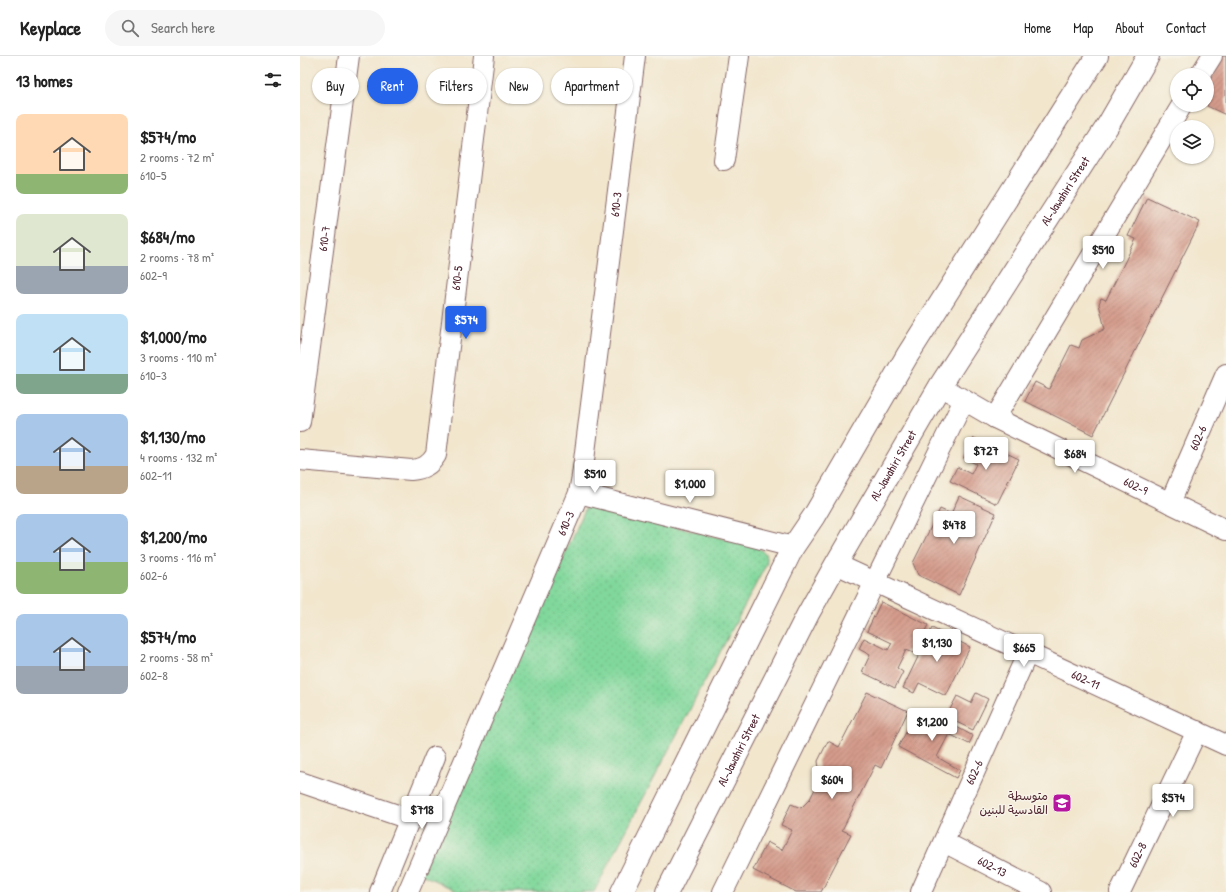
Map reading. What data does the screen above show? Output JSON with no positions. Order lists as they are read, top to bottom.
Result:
{
  "streets": {
    "main road": ["Al-Jawahiri Street"],
    "street": [
      "610-3",
      "610-7",
      "610-5",
      "602-6",
      "602-9",
      "602-11",
      "602-8",
      "602-13"
    ]
  },
  "crossings": [
    ["Al-Jawahiri Street", "602-9"],
    ["Al-Jawahiri Street", "602-11"],
    ["602-6", "602-9"],
    ["602-6", "602-11"],
    ["602-6", "602-13"],
    ["602-11", "602-8"]
  ],
  "places": {
    "school or university": ["متوسطة القادسية للبنين"]
  },
  "page": {
    "header": "Keyplace",
    "search": "Search here",
    "nav": [
      "Home",
      "Map",
      "About",
      "Contact"
    ],
    "heading": "13 homes",
    "chip": [
      "Buy",
      "Rent",
      "Filters",
      "New",
      "Apartment"
    ],
    "list": [
      {
        "name": "$574/mo",
        "note": "2 rooms · 72 m² · 610-5"
      },
      {
        "name": "$684/mo",
        "note": "2 rooms · 78 m² · 602-9"
      },
      {
        "name": "$1,000/mo",
        "note": "3 rooms · 110 m² · 610-3"
      },
      {
        "name": "$1,130/mo",
        "note": "4 rooms · 132 m² · 602-11"
      },
      {
        "name": "$1,200/mo",
        "note": "3 rooms · 116 m² · 602-6"
      },
      {
        "name": "$574/mo",
        "note": "2 rooms · 58 m² · 602-8"
      }
    ],
    "price": [
      "$510",
      "$574",
      "$727",
      "$684",
      "$510",
      "$1,000",
      "$478",
      "$1,130",
      "$665",
      "$1,200",
      "$604",
      "$574",
      "$718"
    ]
  }
}
